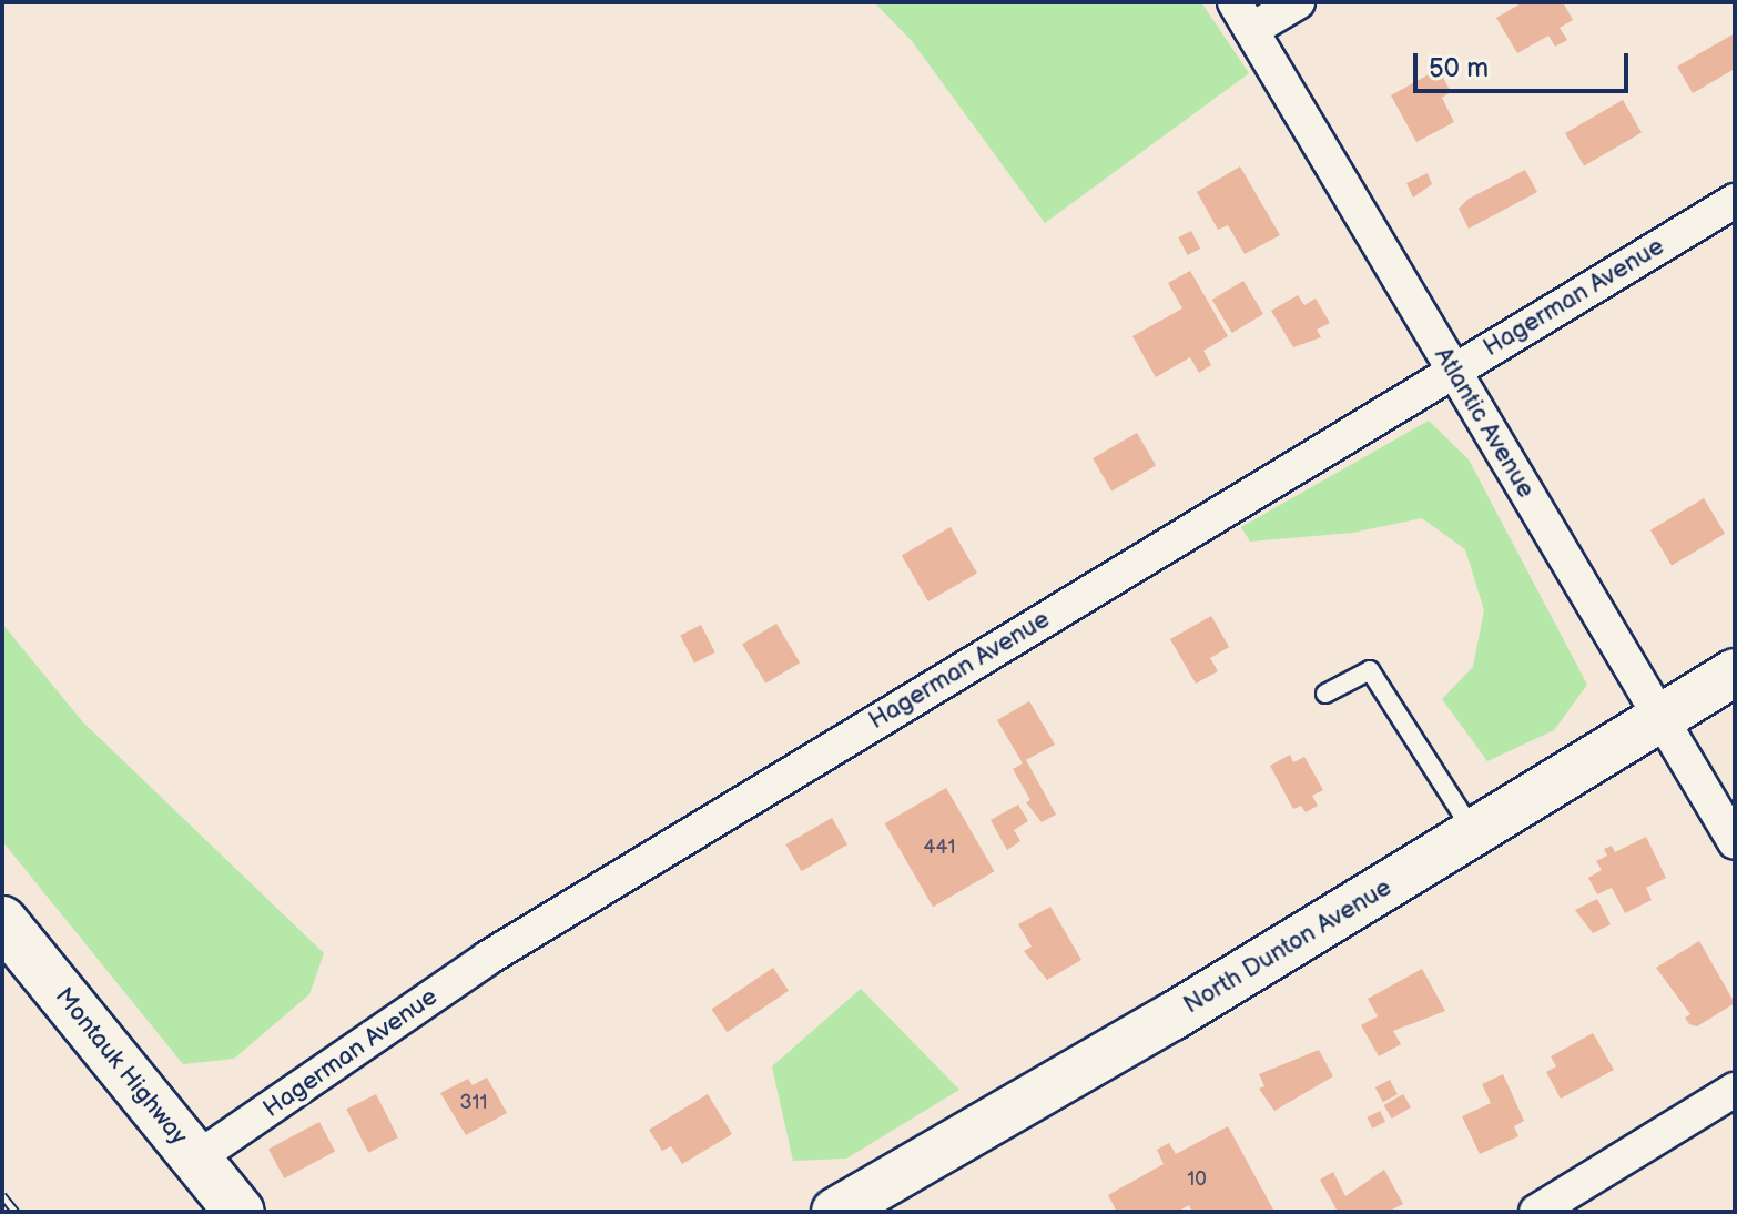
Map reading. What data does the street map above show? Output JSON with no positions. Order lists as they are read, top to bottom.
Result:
{
  "streets": {
    "main road": ["Montauk Highway"],
    "street": ["Hagerman Avenue", "Atlantic Avenue", "North Dunton Avenue"]
  },
  "crossings": [
    ["Hagerman Avenue", "Atlantic Avenue"],
    ["Hagerman Avenue", "Montauk Highway"],
    ["Atlantic Avenue", "North Dunton Avenue"]
  ],
  "house_numbers": ["441", "311", "10"],
  "scale_bar": "50 m"
}
